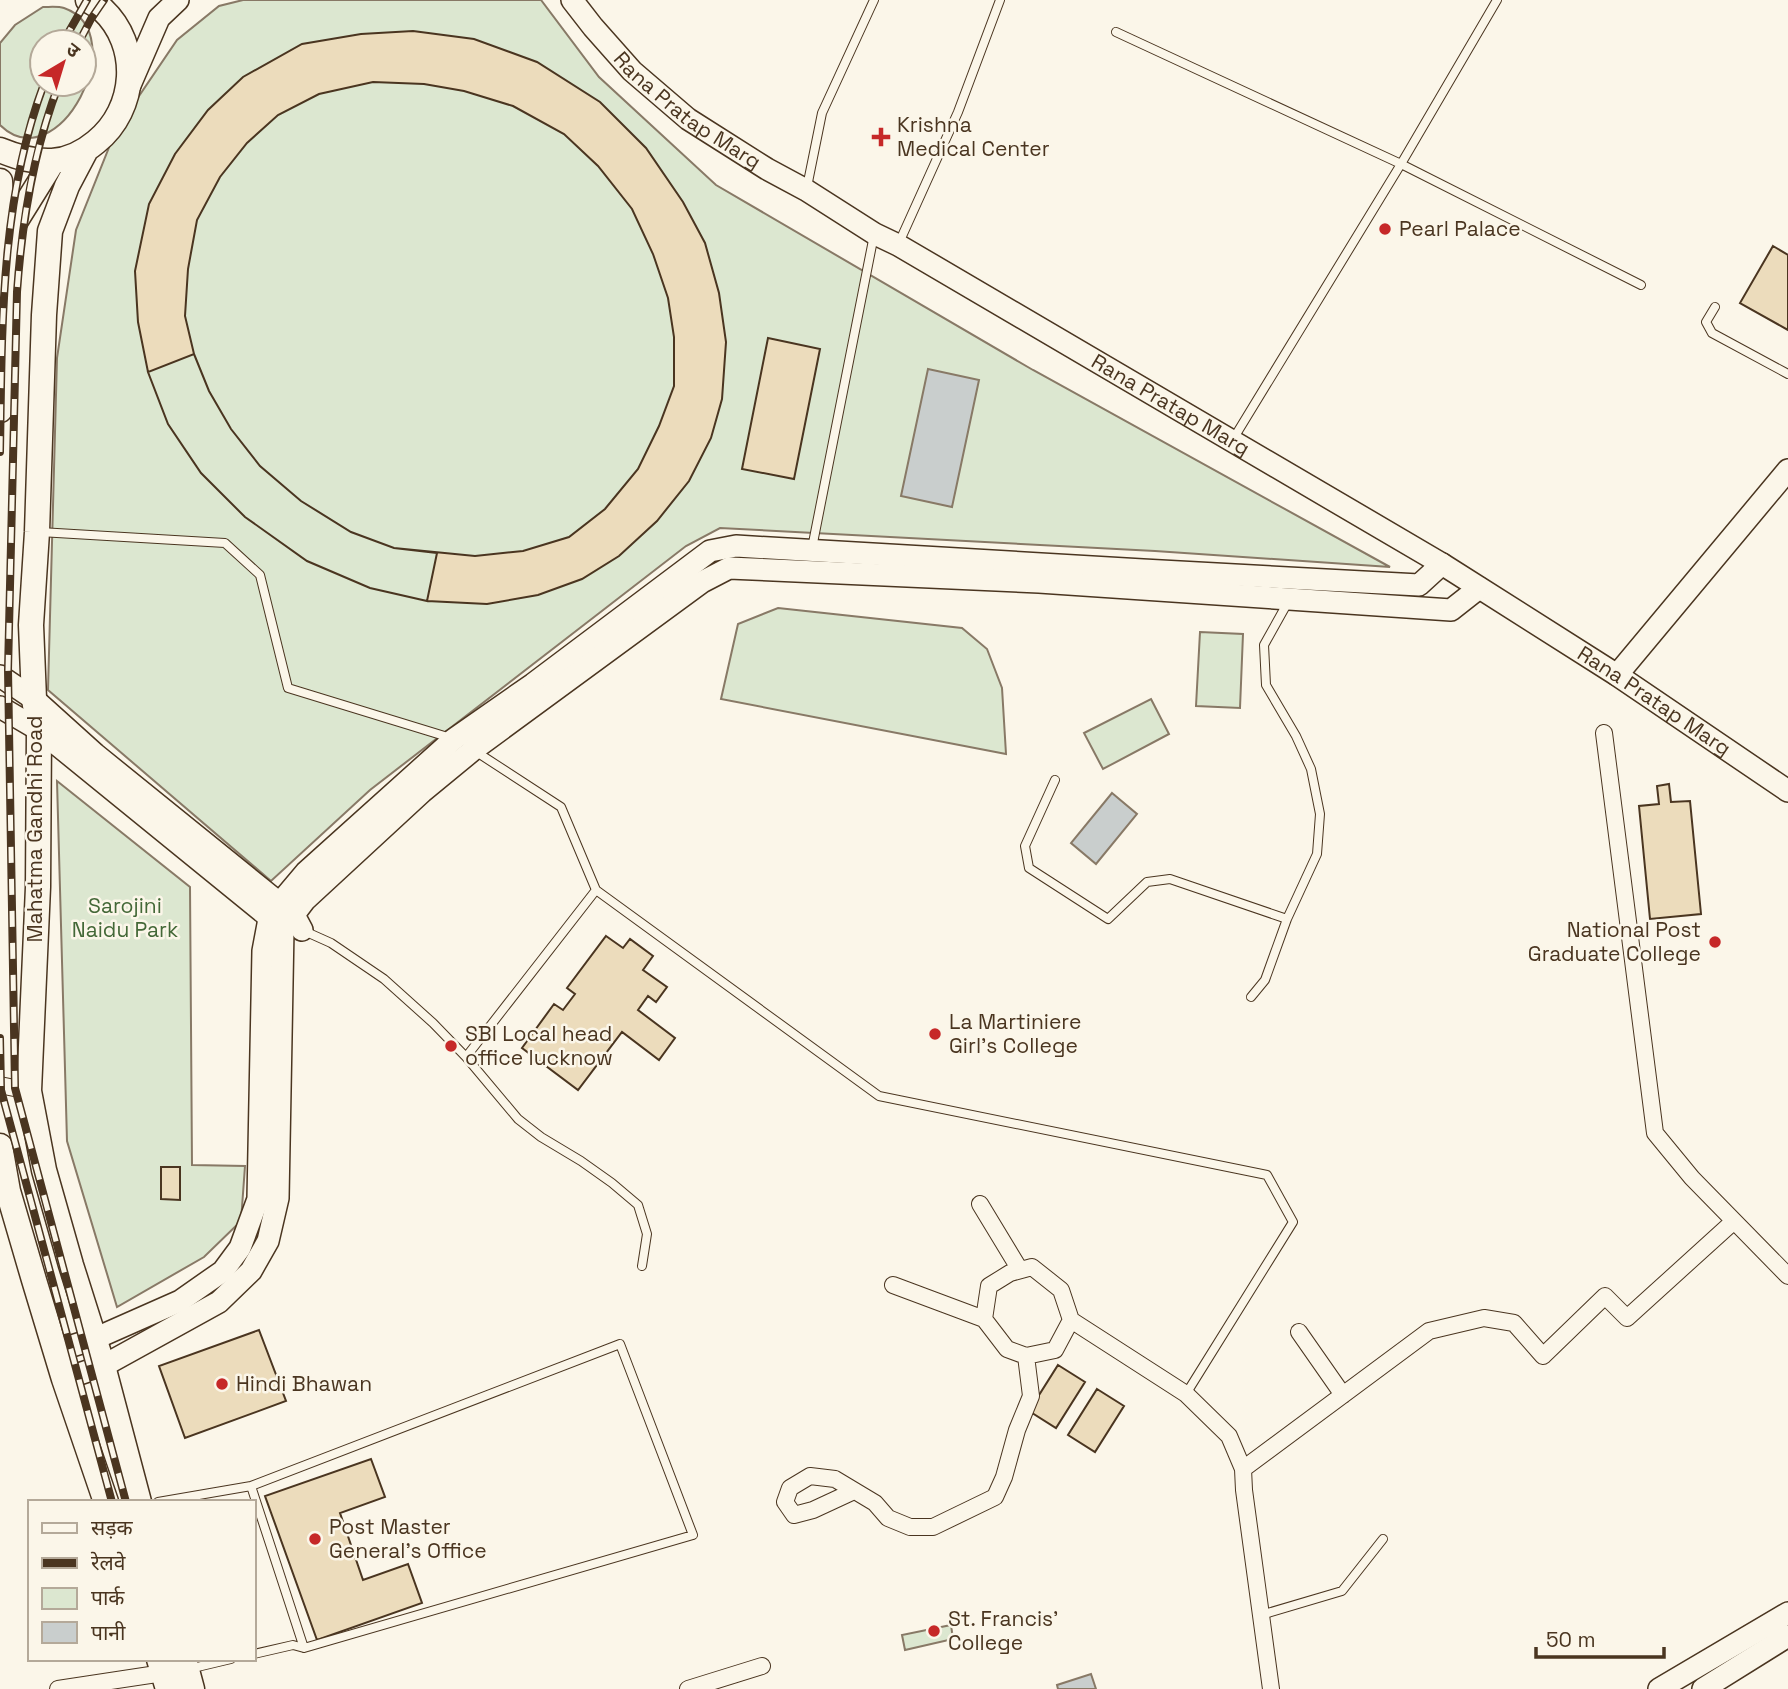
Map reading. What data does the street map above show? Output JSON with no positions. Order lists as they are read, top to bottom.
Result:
{
  "streets": {
    "main road": ["Mahatma Gandhi Road"],
    "street": ["Rana Pratap Marg"]
  },
  "parks": ["Sarojini Naidu Park"],
  "places": {
    "health": ["Krishna Medical Center"],
    "other": [
      "Pearl Palace",
      "National Post Graduate College",
      "La Martiniere Girl's College",
      "SBI Local head office lucknow",
      "Hindi Bhawan",
      "Post Master General's Office",
      "St. Francis' College"
    ]
  },
  "legend": [
    "सड़क",
    "रेलवे",
    "पार्क",
    "पानी"
  ],
  "scale_bar": "50 m",
  "north": "top right"
}
